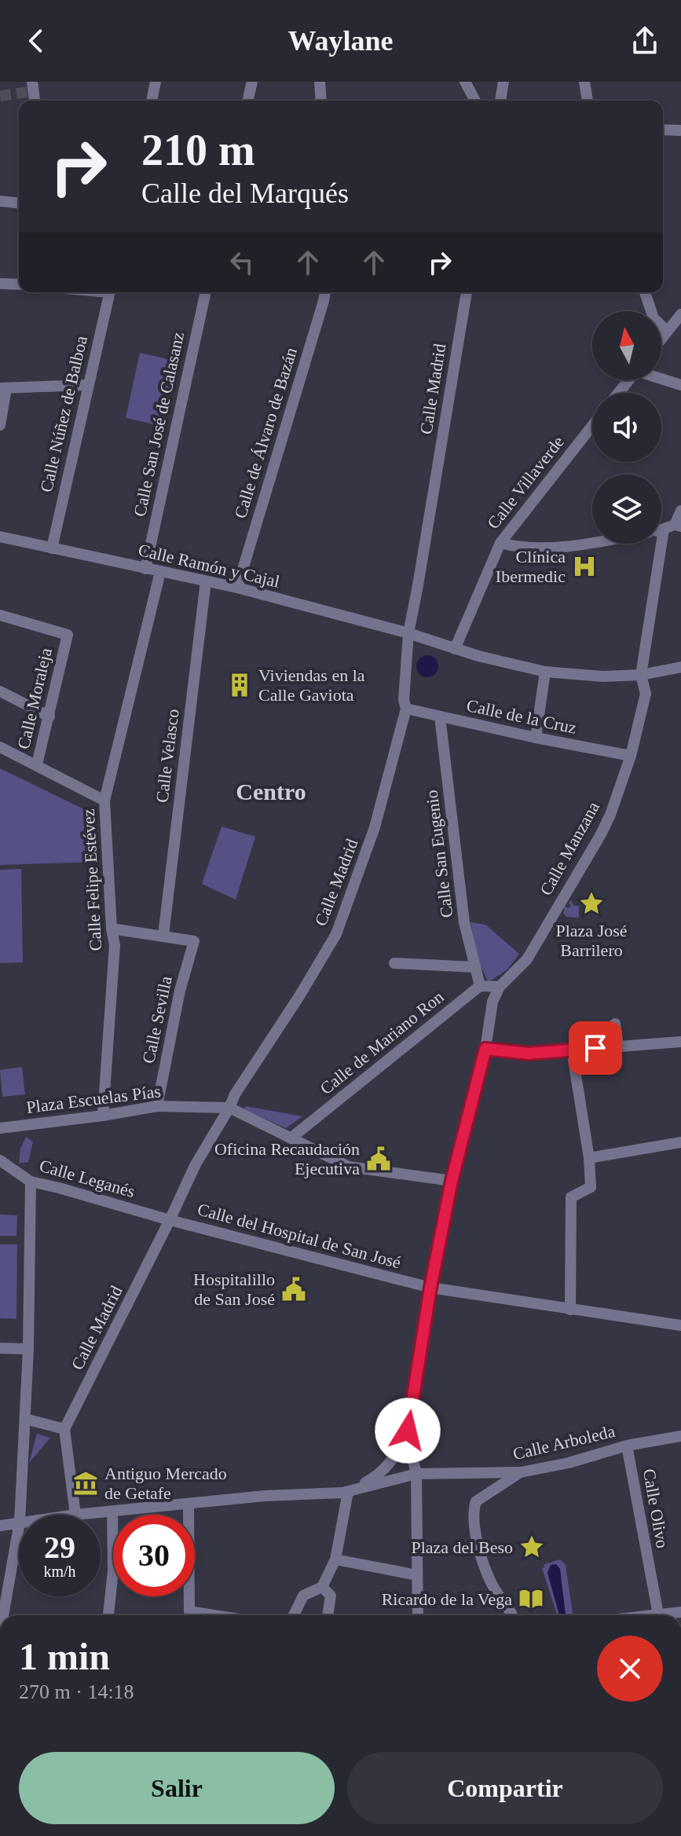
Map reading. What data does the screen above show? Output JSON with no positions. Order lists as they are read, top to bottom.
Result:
{
  "streets": {
    "street": [
      "Calle Madrid",
      "Calle Núñez de Balboa",
      "Calle San José de Calasanz",
      "Calle de Álvaro de Bazán",
      "Calle Villaverde",
      "Calle Ramón y Cajal",
      "Calle Moraleja",
      "Calle de la Cruz",
      "Calle Velasco",
      "Calle Manzana",
      "Calle San Eugenio",
      "Calle Felipe Estévez",
      "Calle Sevilla",
      "Calle de Mariano Ron",
      "Plaza Escuelas Pías",
      "Calle Leganés",
      "Calle del Hospital de San José",
      "Calle Arboleda",
      "Calle Olivo"
    ]
  },
  "crossings": [
    ["Calle Madrid", "Calle Ramón y Cajal"],
    ["Calle Madrid", "Calle de la Cruz"],
    ["Calle Madrid", "Plaza Escuelas Pías"],
    ["Calle Madrid", "Calle Leganés"],
    ["Calle Madrid", "Calle del Hospital de San José"],
    ["Calle Núñez de Balboa", "Calle Ramón y Cajal"],
    ["Calle San José de Calasanz", "Calle Ramón y Cajal"],
    ["Calle de Álvaro de Bazán", "Calle Ramón y Cajal"],
    ["Calle Villaverde", "Calle Ramón y Cajal"],
    ["Calle Ramón y Cajal", "Calle Velasco"],
    ["Calle Ramón y Cajal", "Calle Manzana"],
    ["Calle Ramón y Cajal", "Calle Felipe Estévez"],
    ["Calle de la Cruz", "Calle Manzana"],
    ["Calle de la Cruz", "Calle San Eugenio"],
    ["Calle Velasco", "Calle Sevilla"],
    ["Calle San Eugenio", "Calle de Mariano Ron"],
    ["Calle Felipe Estévez", "Plaza Escuelas Pías"],
    ["Calle Sevilla", "Plaza Escuelas Pías"],
    ["Calle Leganés", "Calle del Hospital de San José"],
    ["Calle Arboleda", "Calle Olivo"]
  ],
  "districts": ["Centro"],
  "places": {
    "hospital": ["Clínica Ibermedic"],
    "building": ["Viviendas en la Calle Gaviota"],
    "place": ["Plaza José Barrilero", "Plaza del Beso"],
    "public building": ["Oficina Recaudación Ejecutiva", "Hospitalillo de San José"],
    "museum": ["Antiguo Mercado de Getafe"],
    "library": ["Ricardo de la Vega"]
  },
  "north": "top",
  "page": {
    "header": "Waylane",
    "turn": ["210 m", "Calle del Marqués"],
    "speed": "29 km/h",
    "limit": "30",
    "heading": ["1 min", "270 m · 14:18"],
    "buttons": ["Salir", "Compartir"]
  }
}
